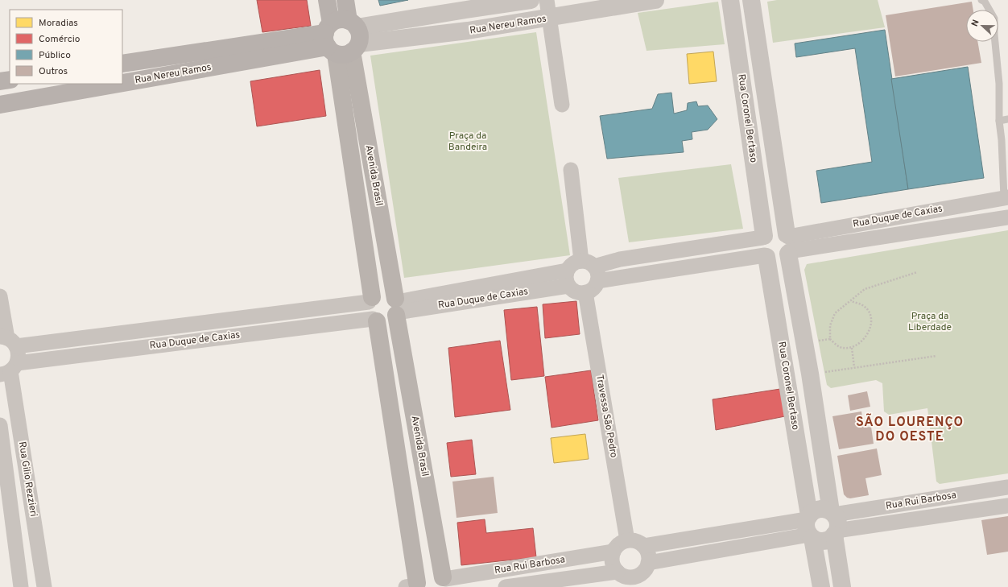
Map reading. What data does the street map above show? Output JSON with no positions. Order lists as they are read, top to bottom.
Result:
{
  "streets": {
    "main road": ["Rua Nereu Ramos", "Avenida Brasil"],
    "street": [
      "Rua Coronel Bertaso",
      "Rua Duque de Caxias",
      "Travessa São Pedro",
      "Rua Gilio Rezzieri",
      "Rua Rui Barbosa"
    ]
  },
  "crossings": [
    ["Rua Nereu Ramos", "Avenida Brasil"],
    ["Rua Coronel Bertaso", "Rua Duque de Caxias"],
    ["Rua Coronel Bertaso", "Rua Rui Barbosa"],
    ["Avenida Brasil", "Rua Duque de Caxias"],
    ["Avenida Brasil", "Rua Rui Barbosa"],
    ["Rua Duque de Caxias", "Travessa São Pedro"],
    ["Rua Duque de Caxias", "Rua Gilio Rezzieri"],
    ["Travessa São Pedro", "Rua Rui Barbosa"]
  ],
  "districts": ["SÃO LOURENÇO DO OESTE"],
  "parks": ["Praça da Bandeira", "Praça da Liberdade"],
  "legend": [
    "Moradias",
    "Comércio",
    "Público",
    "Outros"
  ],
  "north": "left"
}
